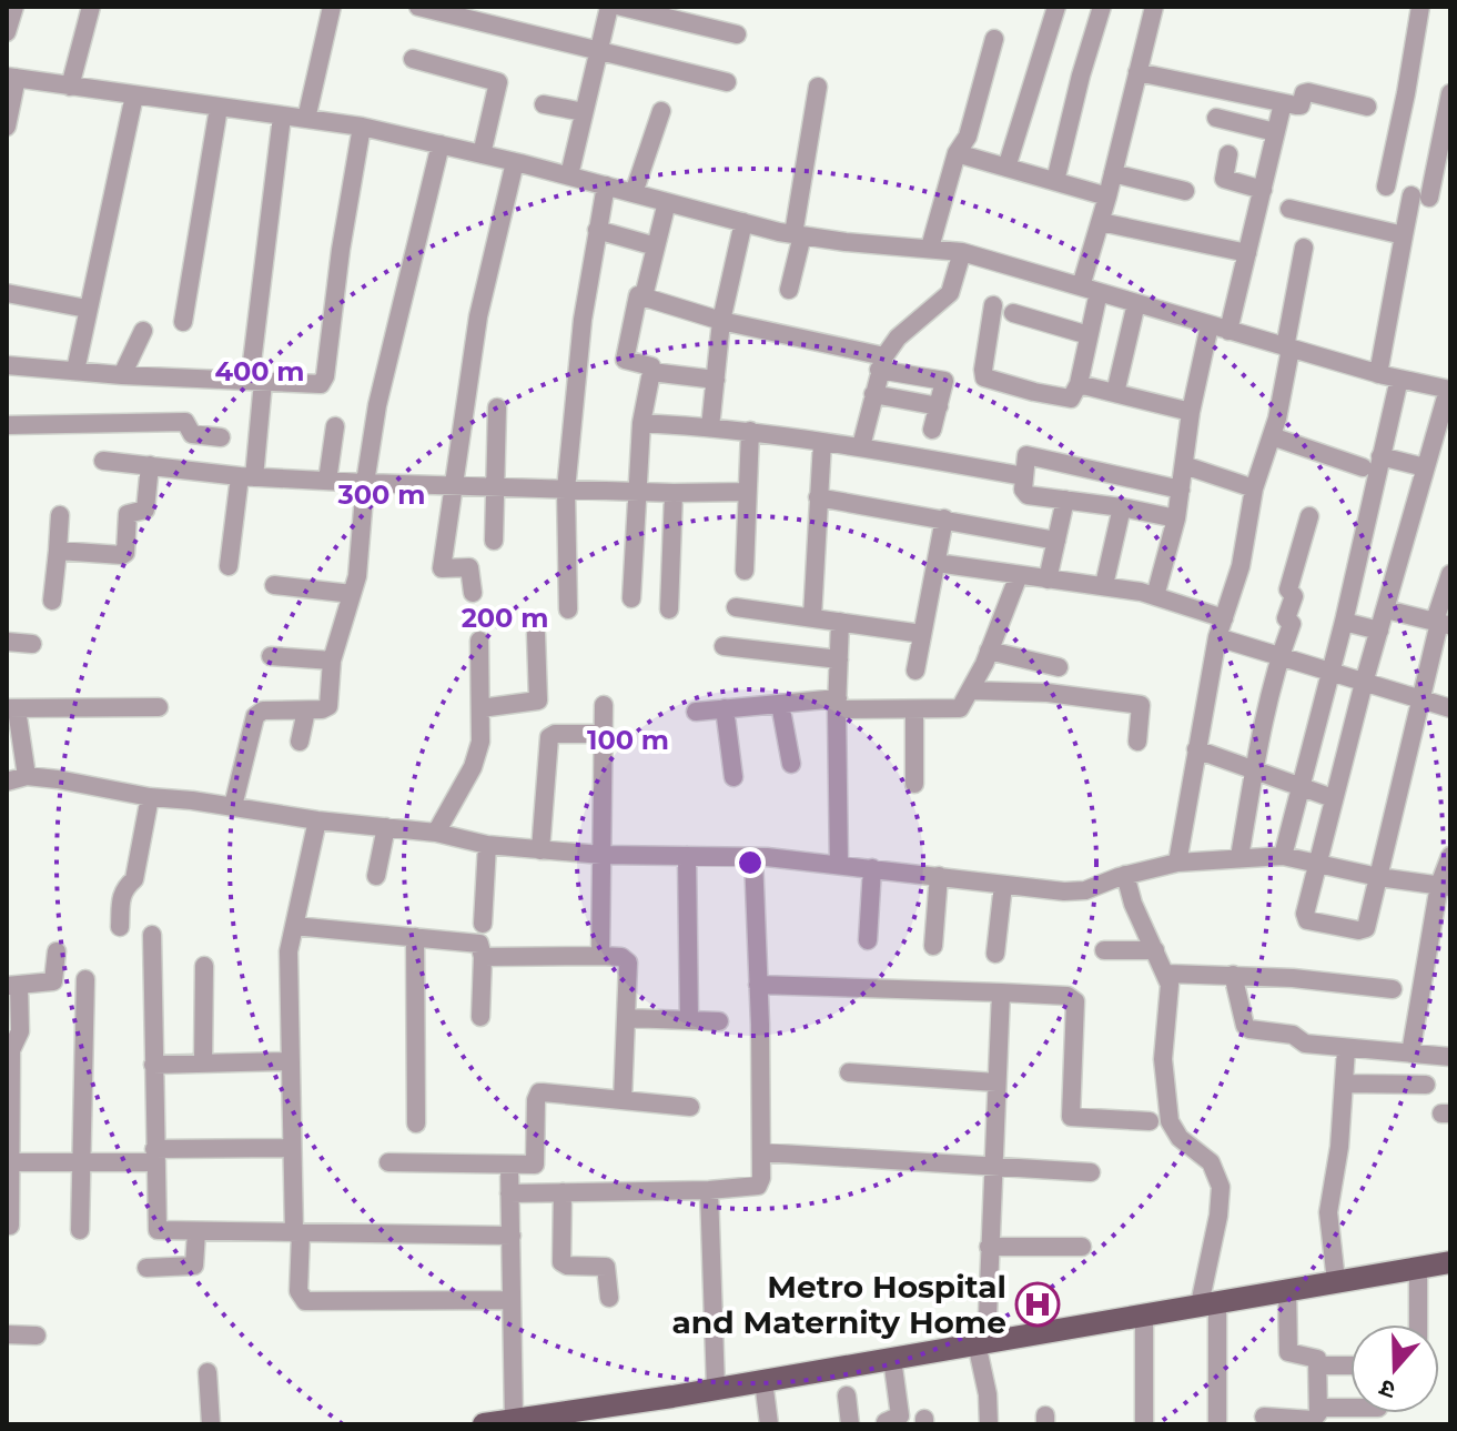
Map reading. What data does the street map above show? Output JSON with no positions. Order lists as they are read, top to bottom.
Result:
{
  "places": {
    "hospital": ["Metro Hospital and Maternity Home"]
  },
  "north": "bottom",
  "rings": [
    "400 m",
    "300 m",
    "200 m",
    "100 m"
  ]
}
